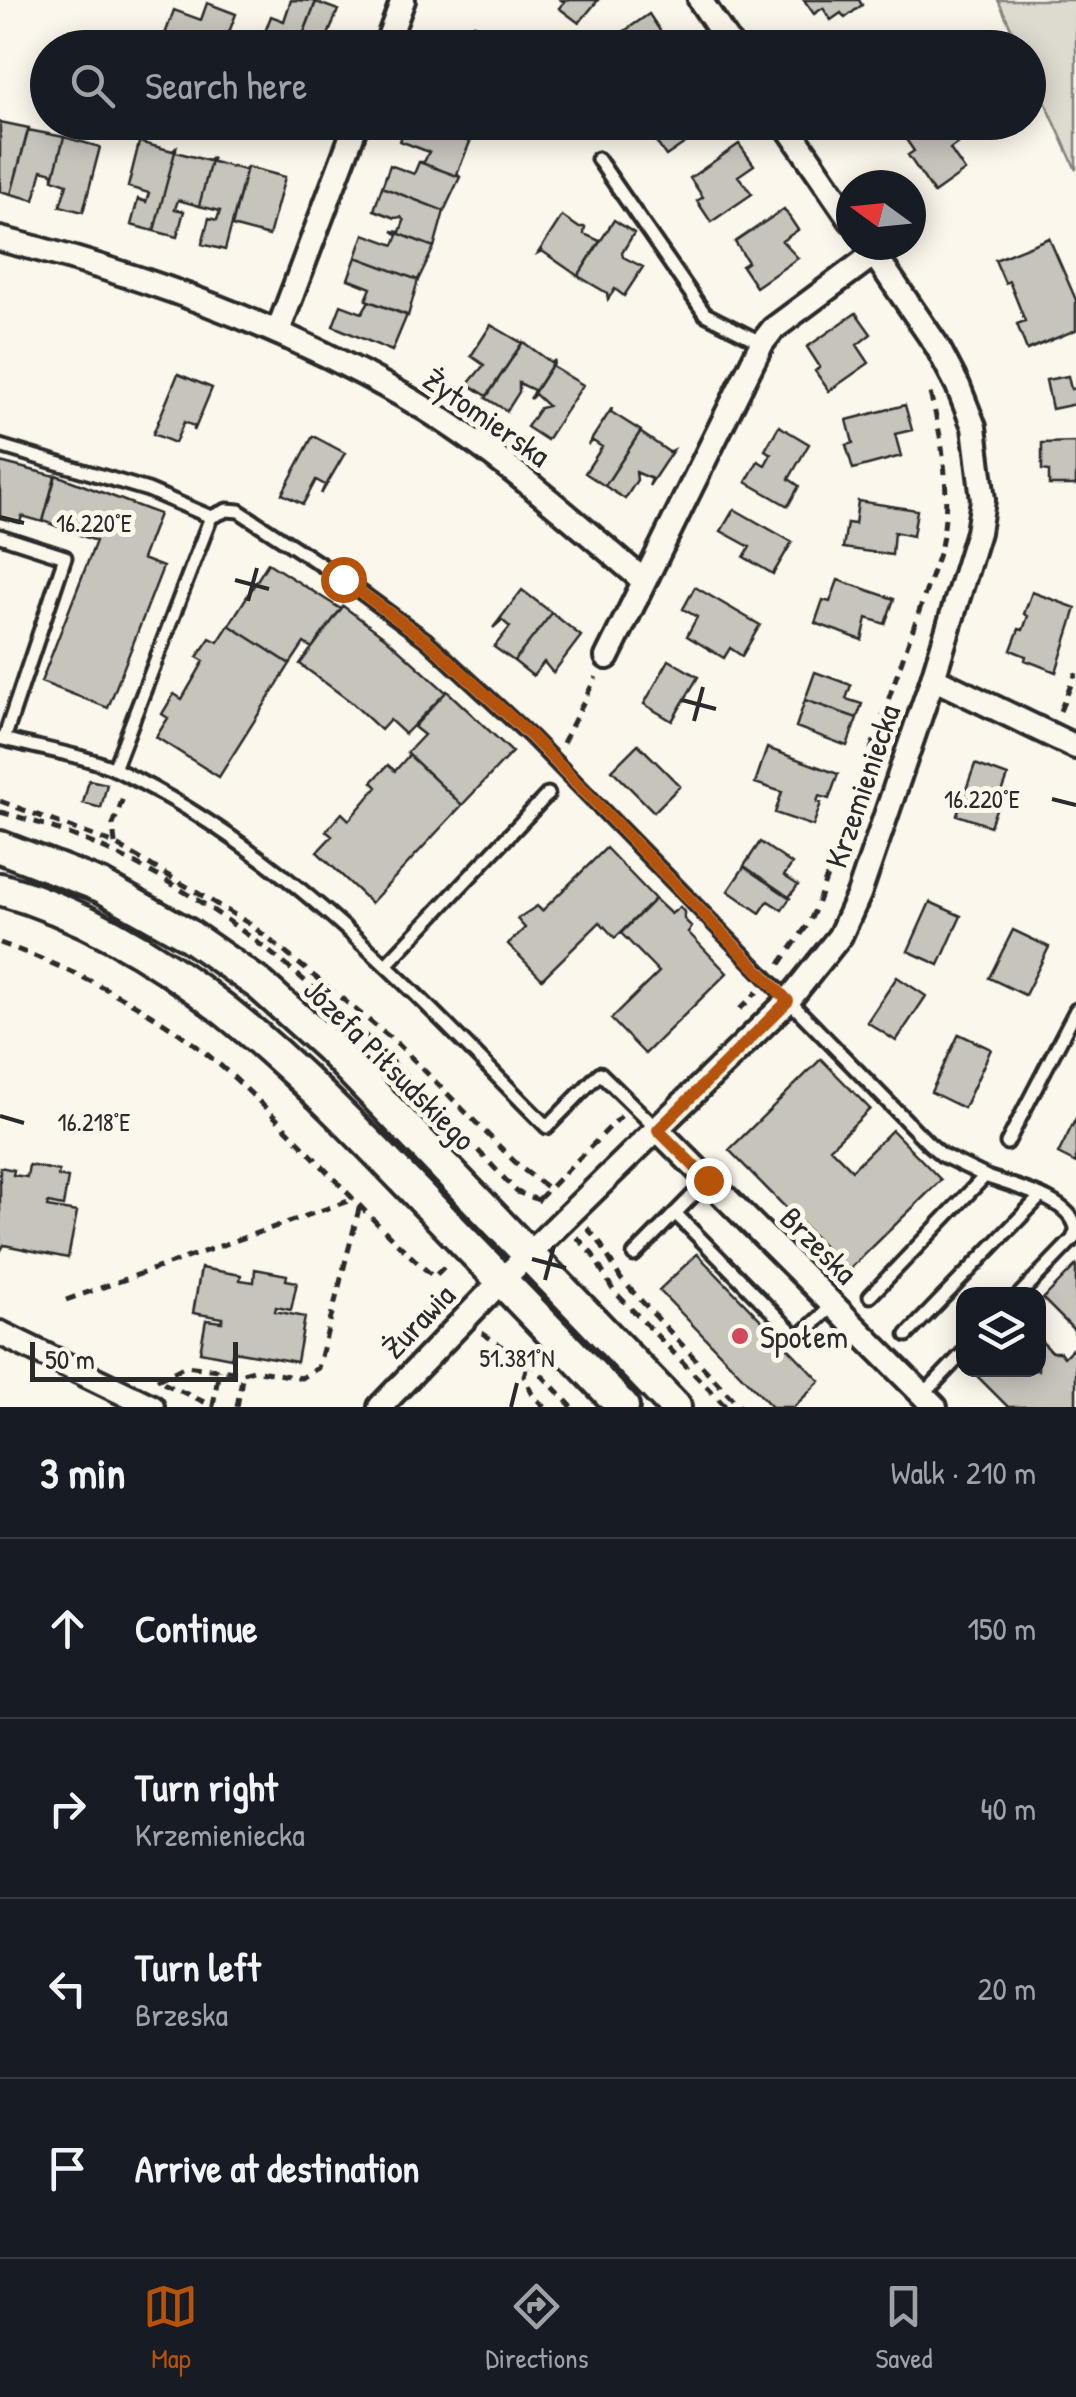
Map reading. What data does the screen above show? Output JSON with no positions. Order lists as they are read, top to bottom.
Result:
{
  "streets": {
    "street": [
      "Żytomierska",
      "Krzemieniecka",
      "Józefa Piłsudskiego",
      "Brzeska",
      "Żurawia"
    ]
  },
  "crossings": [
    ["Krzemieniecka", "Józefa Piłsudskiego"],
    ["Krzemieniecka", "Brzeska"],
    ["Krzemieniecka", "Żurawia"],
    ["Józefa Piłsudskiego", "Żurawia"]
  ],
  "places": ["Społem"],
  "scale_bar": "50 m",
  "north": "left",
  "page": {
    "search": "Search here",
    "scale": "50 m",
    "heading": ["3 min", "Walk · 210 m"],
    "list": [
      ["Continue", "150 m"],
      ["Turn right", "Krzemieniecka", "40 m"],
      ["Turn left", "Brzeska", "20 m"],
      "Arrive at destination"
    ],
    "nav": ["Map", "Directions", "Saved"]
  },
  "coordinates": ["16.220°E", "16.218°E", "51.381°N"]
}
